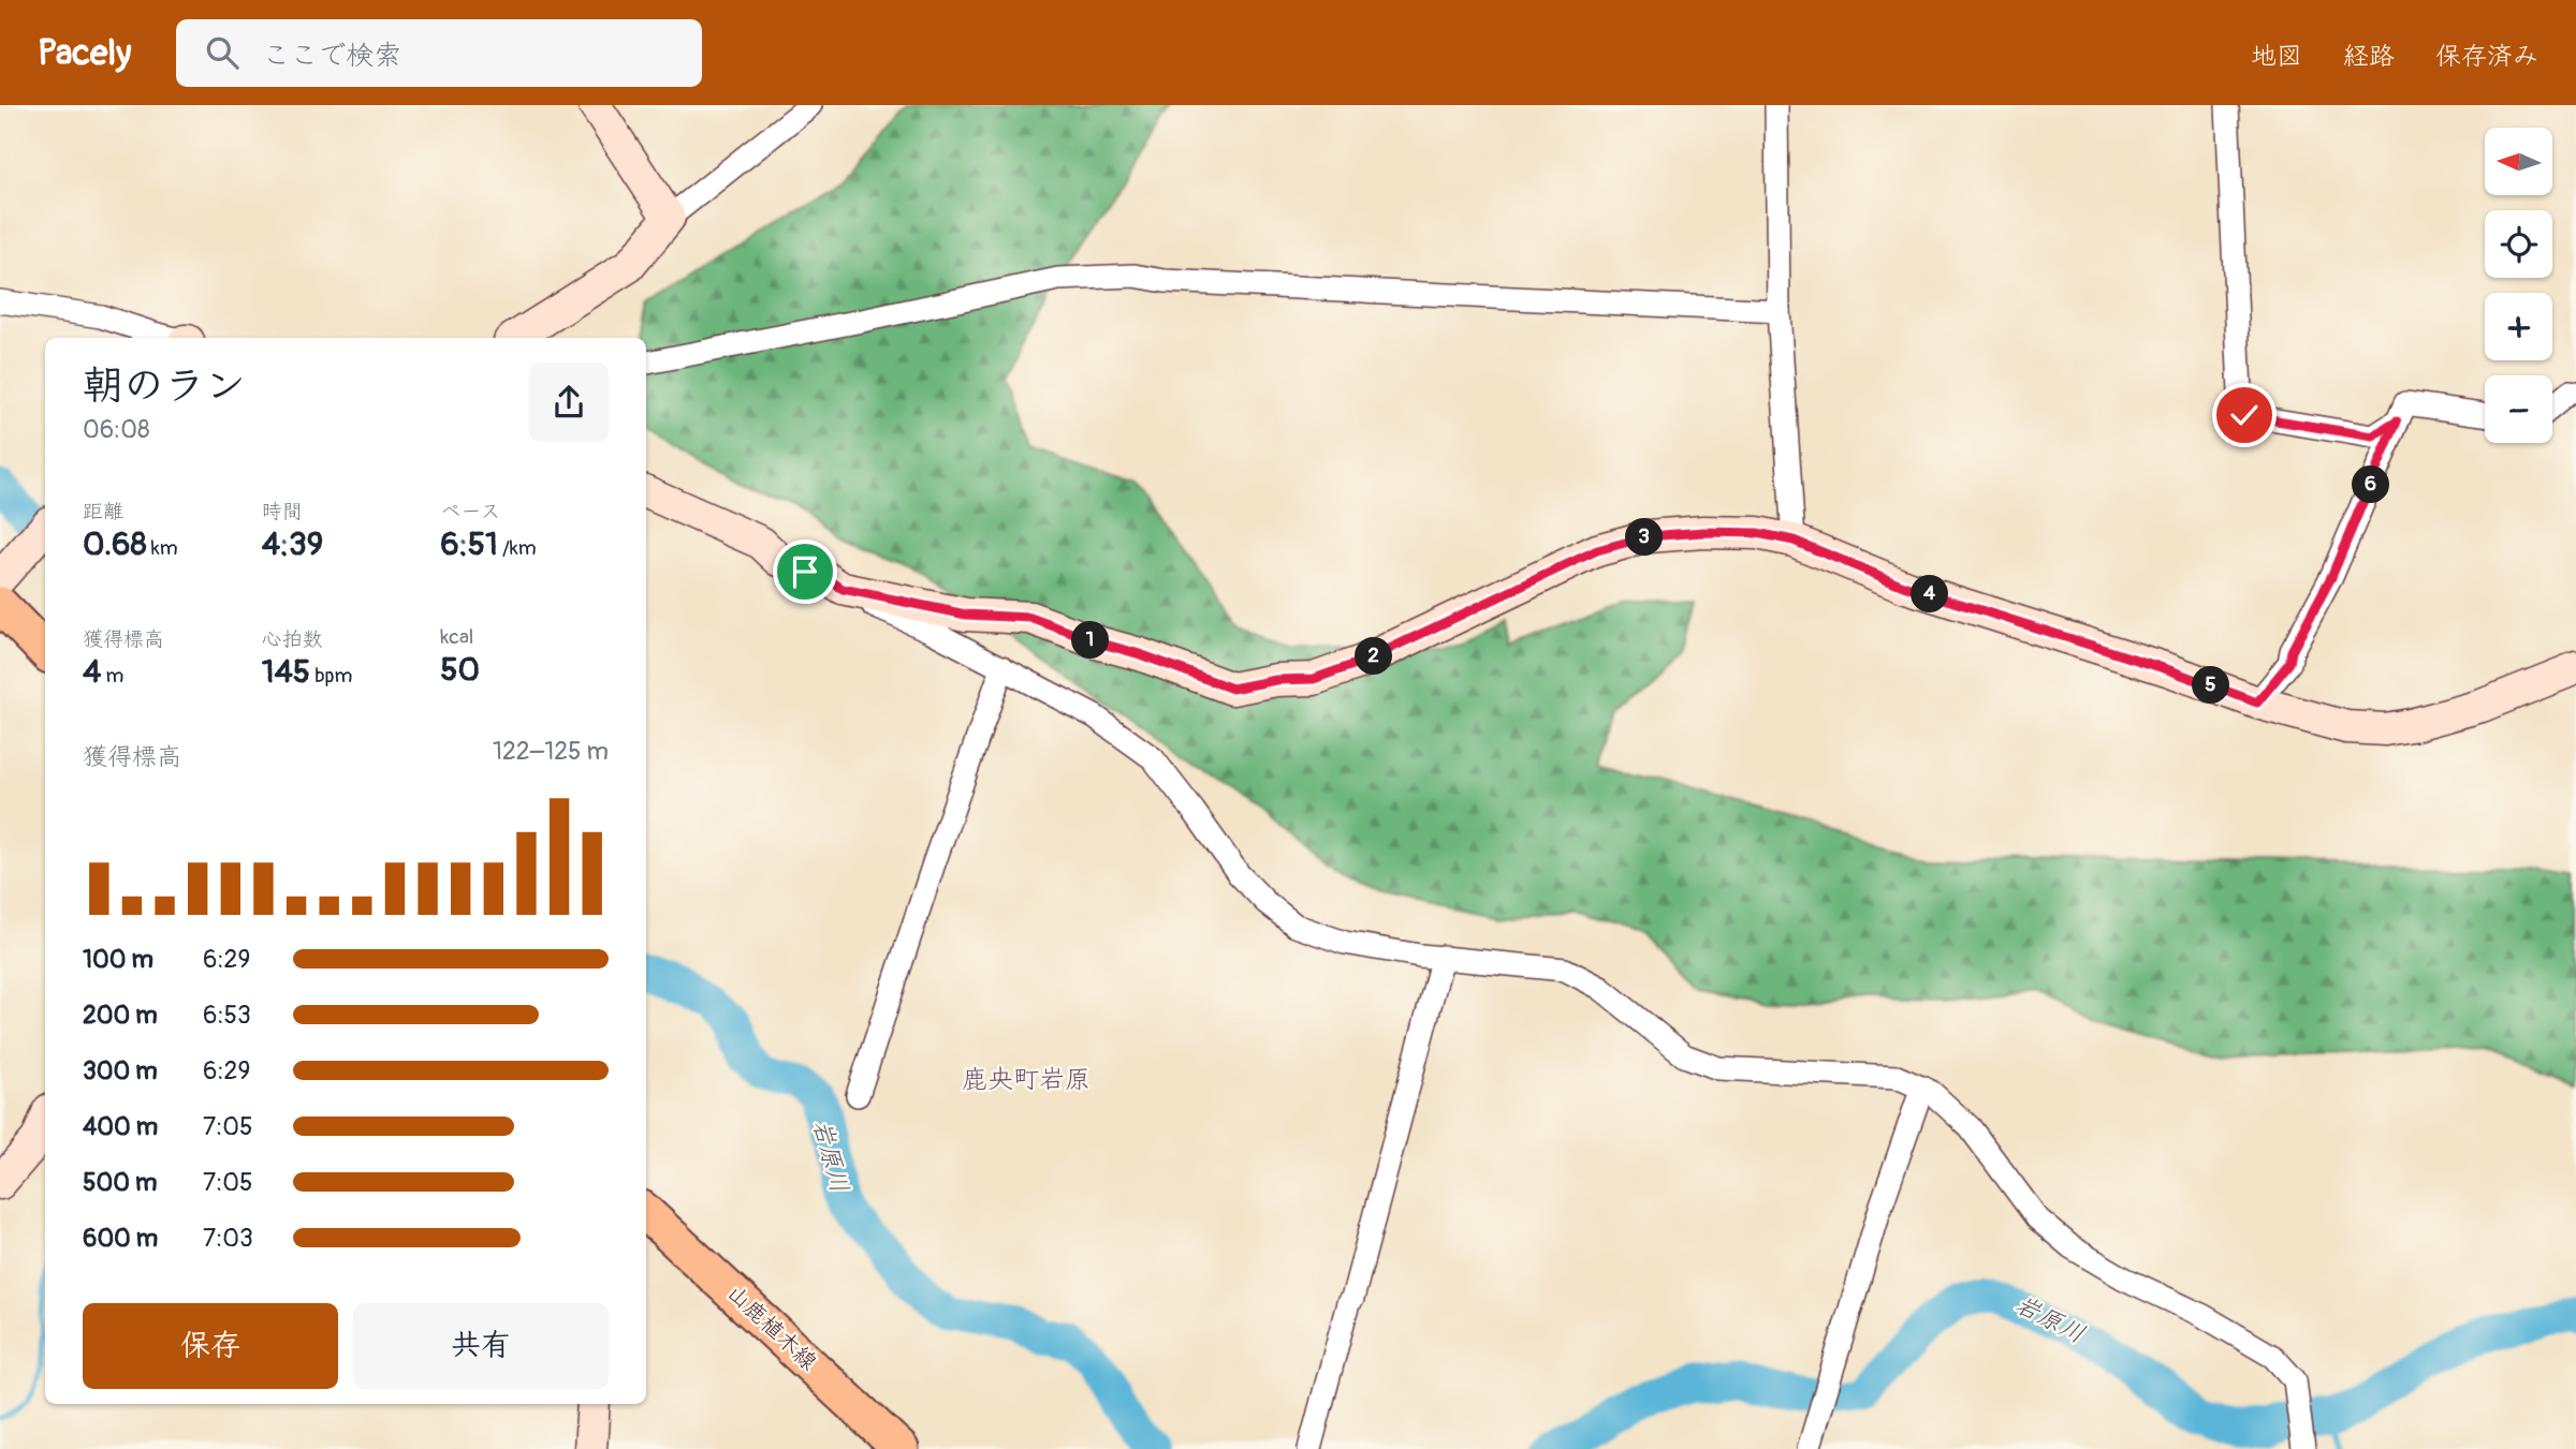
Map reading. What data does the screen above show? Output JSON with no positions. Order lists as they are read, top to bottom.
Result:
{
  "streets": {
    "main road": ["山鹿植木線"]
  },
  "districts": ["鹿央町岩原"],
  "water": ["岩原川"],
  "north": "left",
  "page": {
    "header": "Pacely",
    "search": "ここで検索",
    "nav": ["地図", "経路", "保存済み"],
    "map_buttons": ["+", "−"],
    "heading": ["朝のラン", "06:08"],
    "pins": [
      "6",
      "3",
      "4",
      "1",
      "2",
      "5"
    ],
    "stats": [
      ["距離", "0.68 km"],
      ["時間", "4:39"],
      ["ペース", "6:51 /km"],
      ["獲得標高", "4 m"],
      ["心拍数", "145 bpm"],
      ["kcal", "50"]
    ],
    "chart": ["獲得標高", "122–125 m"],
    "list": [
      {
        "name": "100 m",
        "note": "6:29"
      },
      {
        "name": "200 m",
        "note": "6:53"
      },
      {
        "name": "300 m",
        "note": "6:29"
      },
      {
        "name": "400 m",
        "note": "7:05"
      },
      {
        "name": "500 m",
        "note": "7:05"
      },
      {
        "name": "600 m",
        "note": "7:03"
      }
    ],
    "buttons": ["保存", "共有"]
  }
}
